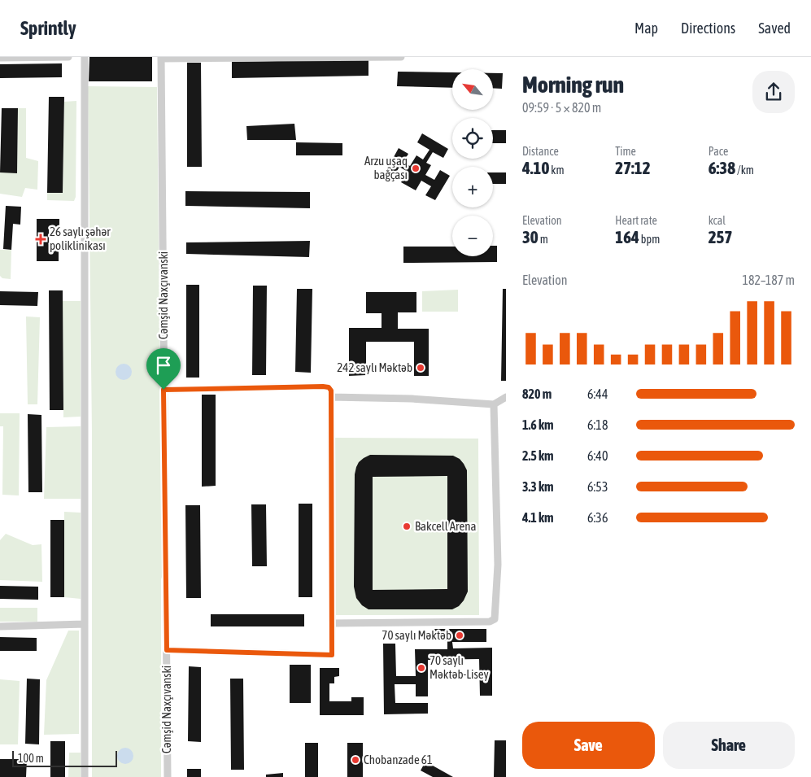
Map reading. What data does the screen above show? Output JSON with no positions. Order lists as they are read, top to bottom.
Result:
{
  "streets": {
    "street": ["Cəmşid Naxçıvanski"]
  },
  "places": {
    "other": [
      "Arzu uşaq bağçası",
      "242 saylı Məktəb",
      "Bakcell Arena",
      "70 saylı Məktəb",
      "70 saylı Məktəb-Lisey",
      "Chobanzade 61"
    ],
    "health": ["26 saylı şəhər poliklinikası"]
  },
  "scale_bar": "100 m",
  "north": "top left",
  "page": {
    "header": "Sprintly",
    "nav": ["Map", "Directions", "Saved"],
    "heading": ["Morning run", "09:59 · 5 × 820 m"],
    "map_buttons": ["+", "−"],
    "stats": [
      ["Distance", "4.10 km"],
      ["Time", "27:12"],
      ["Pace", "6:38 /km"],
      ["Elevation", "30 m"],
      ["Heart rate", "164 bpm"],
      ["kcal", "257"]
    ],
    "chart": ["Elevation", "182–187 m"],
    "list": [
      {
        "name": "820 m",
        "note": "6:44"
      },
      {
        "name": "1.6 km",
        "note": "6:18"
      },
      {
        "name": "2.5 km",
        "note": "6:40"
      },
      {
        "name": "3.3 km",
        "note": "6:53"
      },
      {
        "name": "4.1 km",
        "note": "6:36"
      }
    ],
    "buttons": ["Save", "Share"],
    "scale": "100 m"
  }
}
